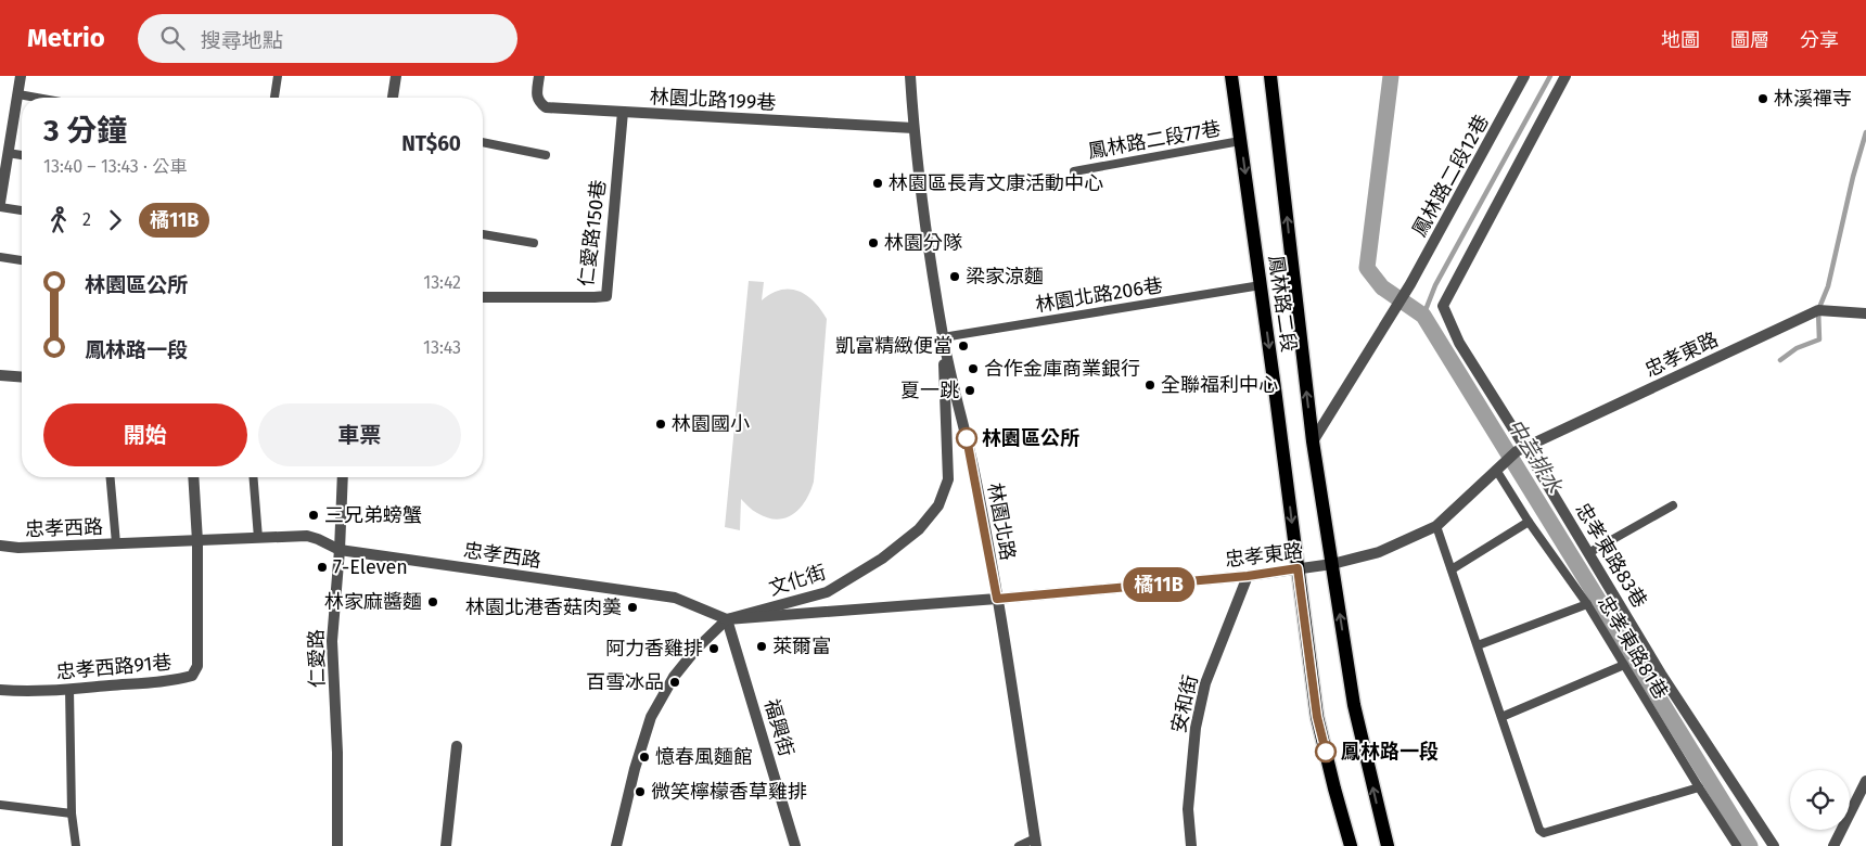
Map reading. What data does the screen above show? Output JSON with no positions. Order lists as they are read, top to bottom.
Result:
{
  "streets": {
    "main road": ["鳳林路二段"],
    "street": [
      "林園北路199巷",
      "鳳林路二段12巷",
      "仁愛路150巷",
      "忠孝東路",
      "林園北路",
      "忠孝西路",
      "忠孝東路83巷",
      "文化街",
      "仁愛路",
      "忠孝西路91巷",
      "安和街",
      "福興街"
    ],
    "lane": ["鳳林路二段77巷", "林園北路206巷", "忠孝東路81巷"]
  },
  "crossings": [
    ["林園北路199巷", "仁愛路150巷"],
    ["林園北路199巷", "林園北路"],
    ["鳳林路二段77巷", "鳳林路二段"],
    ["鳳林路二段12巷", "鳳林路二段"],
    ["林園北路206巷", "鳳林路二段"],
    ["林園北路206巷", "林園北路"],
    ["林園北路206巷", "文化街"],
    ["鳳林路二段", "忠孝東路"],
    ["忠孝東路", "林園北路"],
    ["忠孝東路", "忠孝西路"],
    ["忠孝東路", "忠孝東路83巷"],
    ["忠孝東路", "忠孝東路81巷"],
    ["忠孝東路", "安和街"],
    ["林園北路", "忠孝西路"],
    ["林園北路", "文化街"],
    ["忠孝西路", "文化街"],
    ["忠孝西路", "仁愛路"],
    ["忠孝西路", "忠孝西路91巷"],
    ["忠孝西路", "福興街"],
    ["文化街", "福興街"]
  ],
  "water": ["中芸排水"],
  "places": [
    "林溪禪寺",
    "林園區長青文康活動中心",
    "林園分隊",
    "梁家涼麵",
    "凱富精緻便當",
    "合作金庫商業銀行",
    "全聯福利中心",
    "夏一跳",
    "林園國小",
    "林園區公所",
    "三兄弟螃蟹",
    "7-Eleven",
    "林家麻醬麵",
    "林園北港香菇肉羮",
    "萊爾富",
    "阿力香雞排",
    "百雪冰品",
    "鳳林路一段",
    "憶春風麵館",
    "微笑檸檬香草雞排"
  ],
  "lines": ["bus line 橘11B"],
  "page": {
    "header": "Metrio",
    "search": "搜尋地點",
    "nav": ["地圖", "圖層", "分享"],
    "on_map": "橘11B",
    "heading": ["3 分鐘", "13:40 – 13:43 · 公車", "NT$60"],
    "legs": ["2", "橘11B"],
    "list": [
      {
        "name": "林園區公所",
        "value": "13:42"
      },
      {
        "name": "鳳林路一段",
        "value": "13:43"
      }
    ],
    "buttons": ["開始", "車票"]
  }
}
